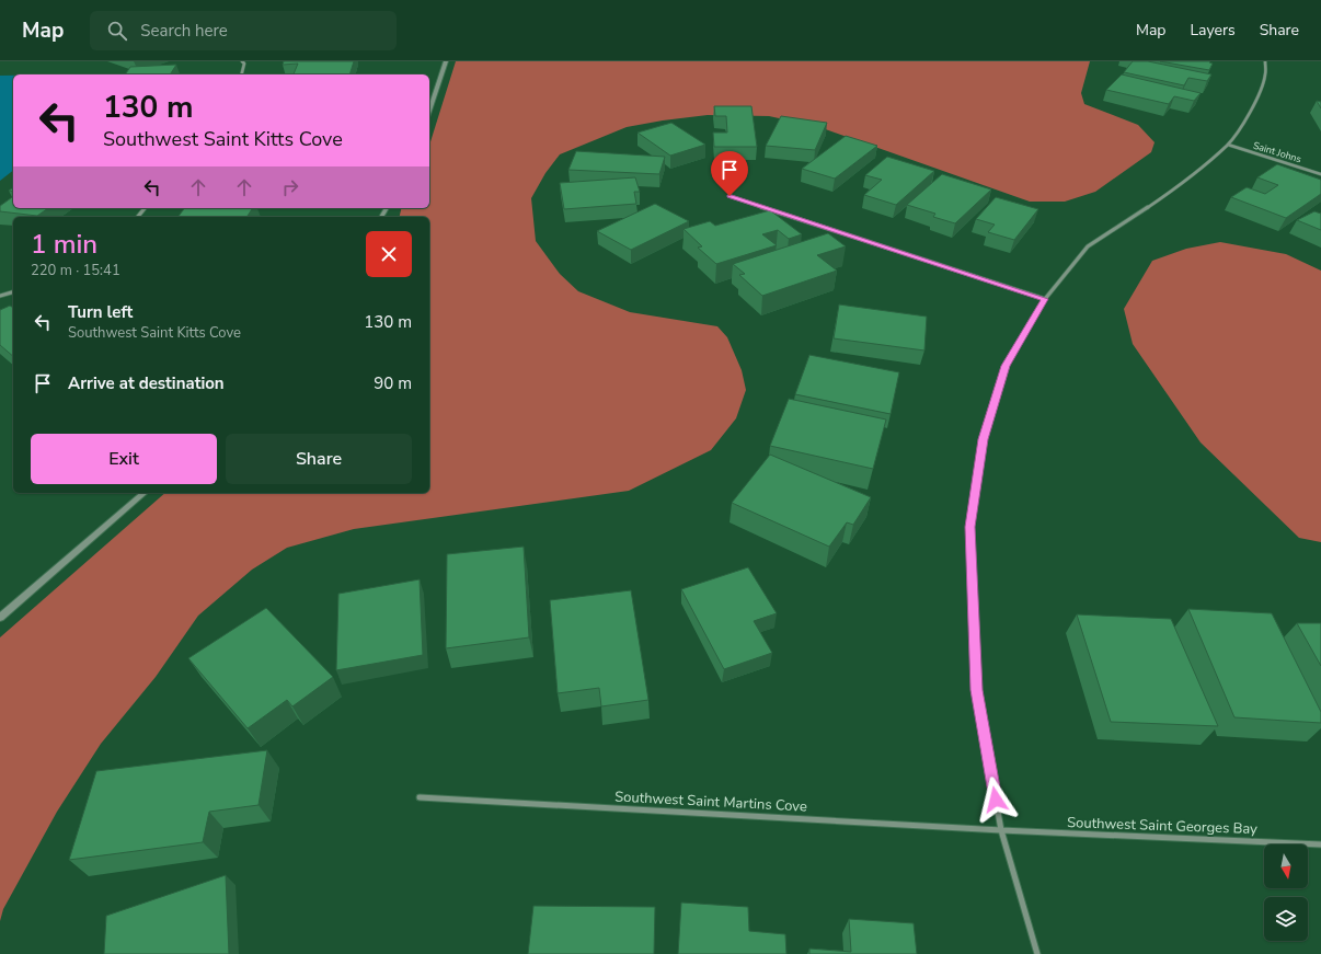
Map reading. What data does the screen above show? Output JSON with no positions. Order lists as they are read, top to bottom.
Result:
{
  "streets": {
    "street": ["Saint Johns", "Southwest Saint Martins Cove", "Southwest Saint Georges Bay"]
  },
  "crossings": [
    ["Southwest Saint Martins Cove", "Southwest Saint Georges Bay"]
  ],
  "north": "bottom",
  "page": {
    "header": "Map",
    "search": "Search here",
    "nav": ["Map", "Layers", "Share"],
    "turn": ["130 m", "Southwest Saint Kitts Cove"],
    "heading": ["1 min", "220 m · 15:41"],
    "list": [
      {
        "name": "Turn left",
        "note": "Southwest Saint Kitts Cove",
        "value": "130 m"
      },
      {
        "name": "Arrive at destination",
        "value": "90 m"
      }
    ],
    "buttons": ["Exit", "Share"]
  }
}
